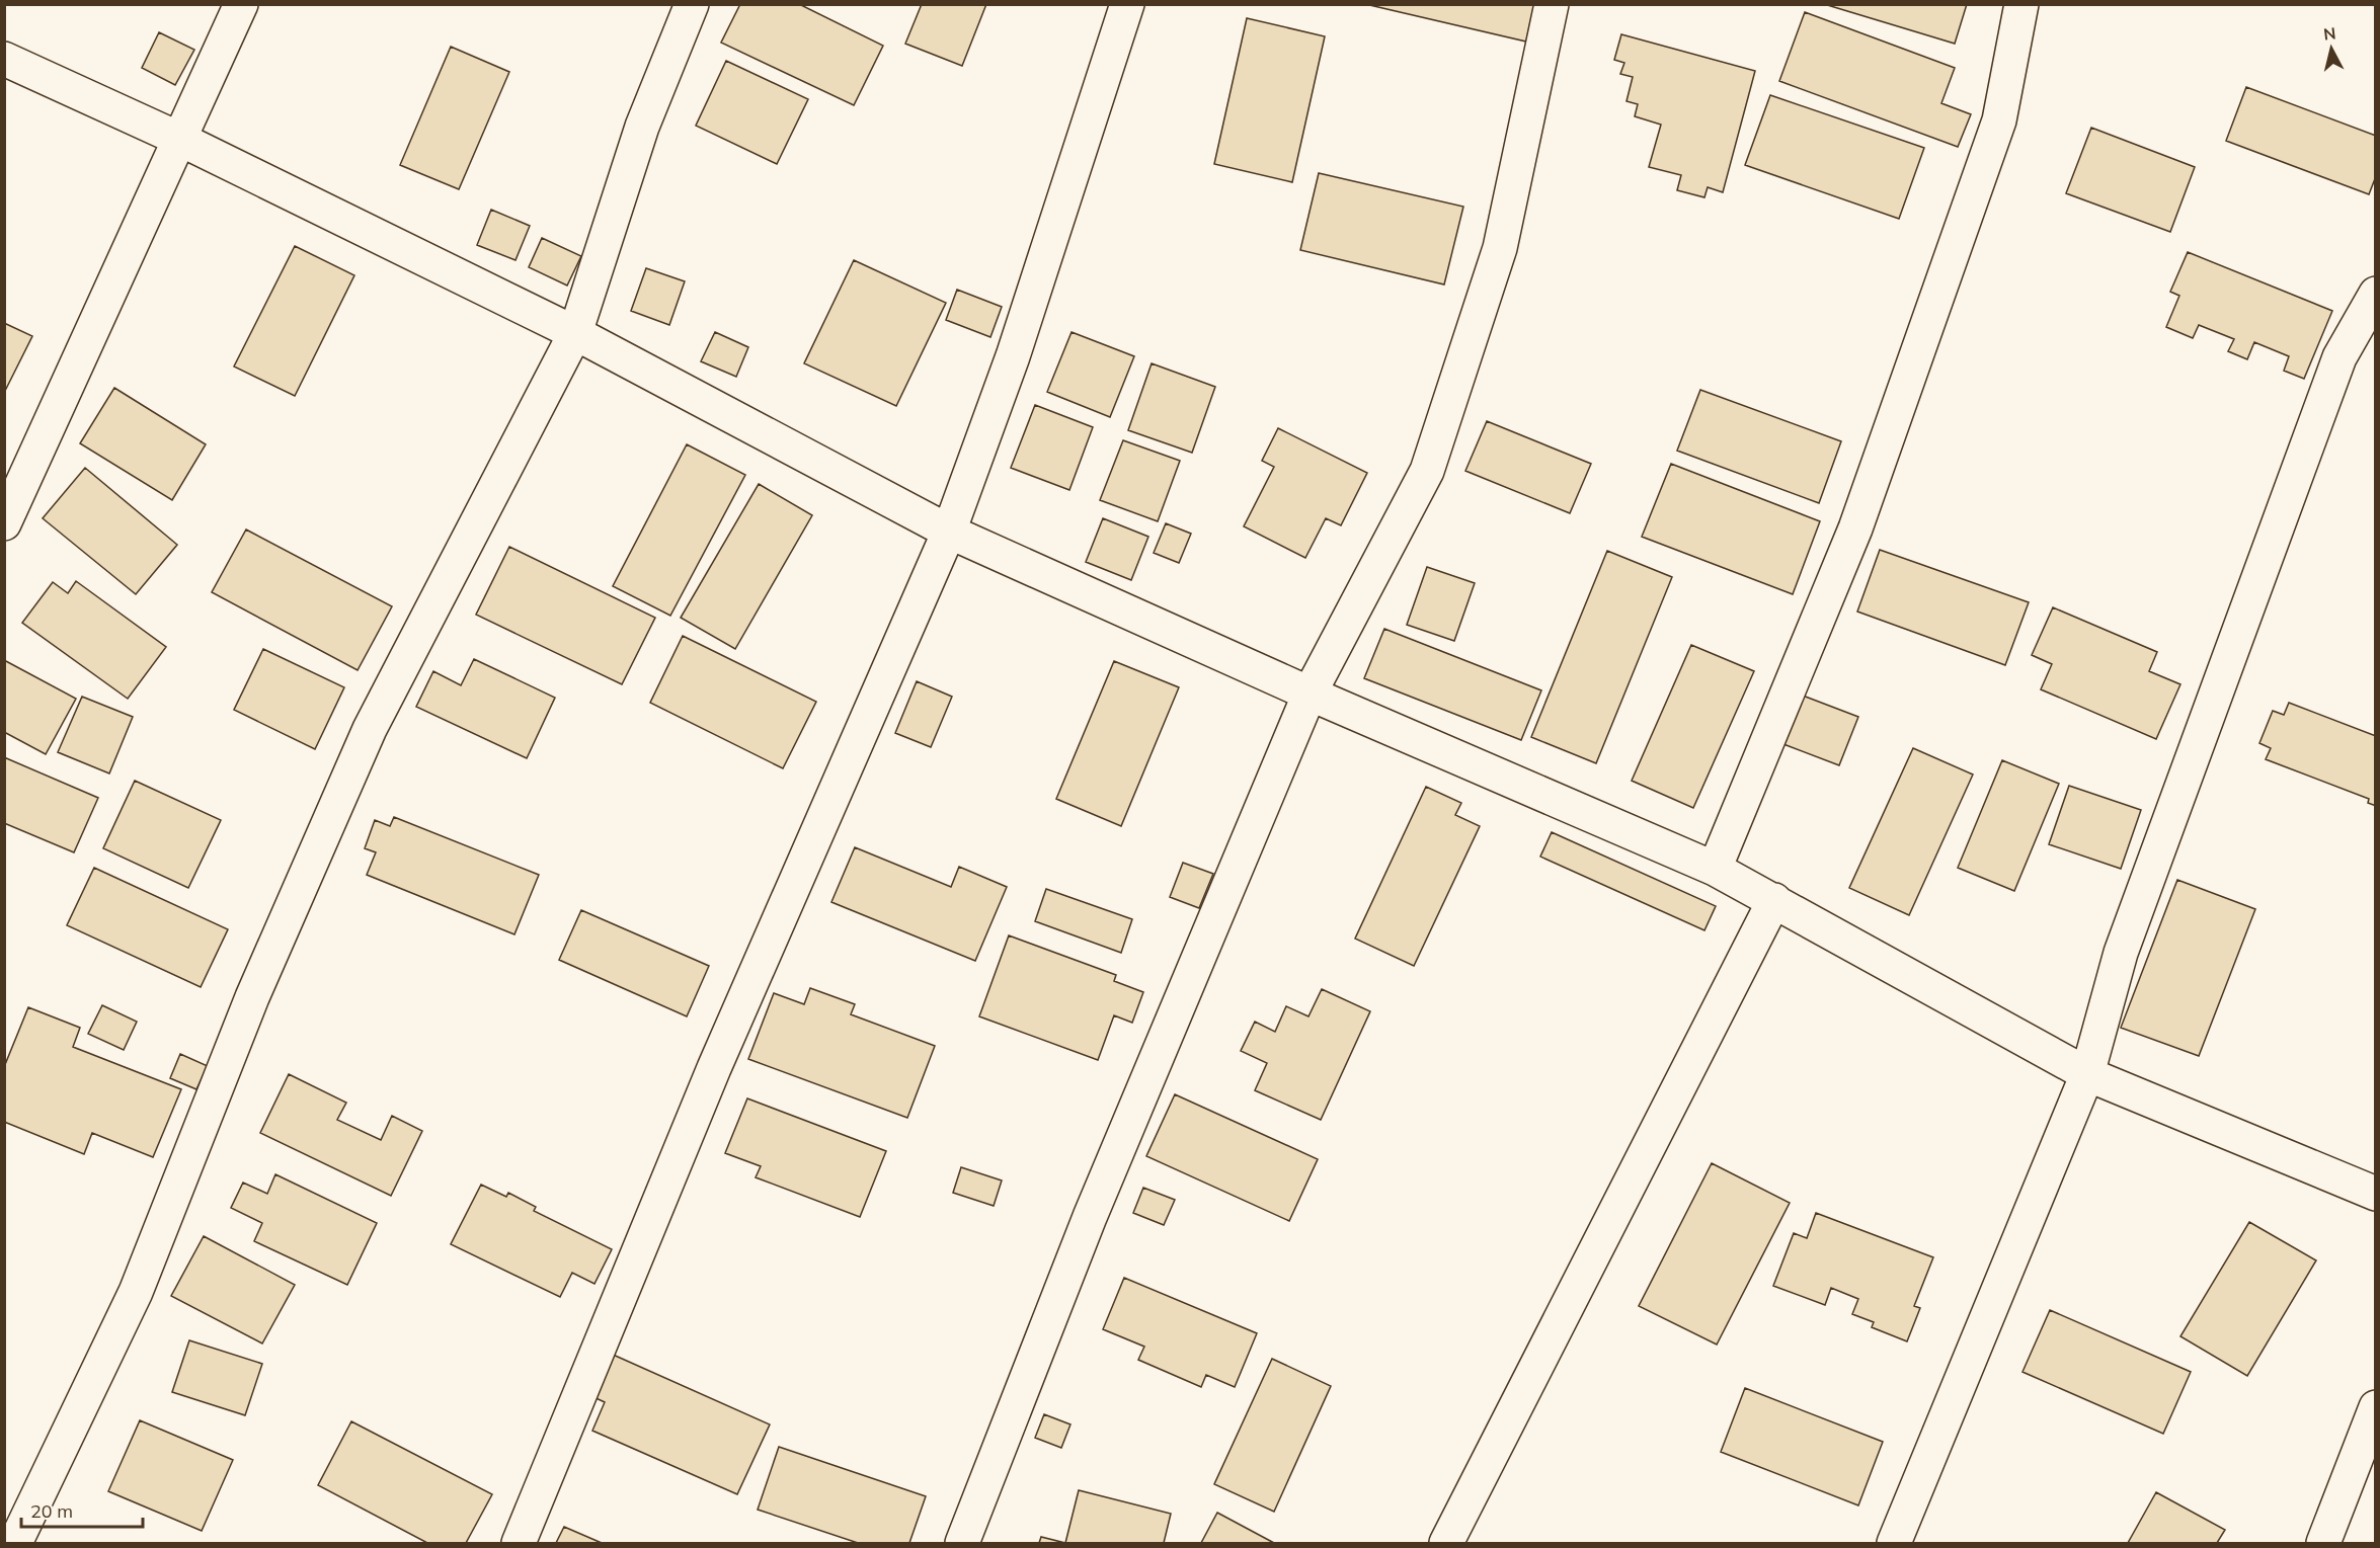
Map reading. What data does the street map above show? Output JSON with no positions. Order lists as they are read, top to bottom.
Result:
{
  "scale_bar": "20 m",
  "north": "top"
}
